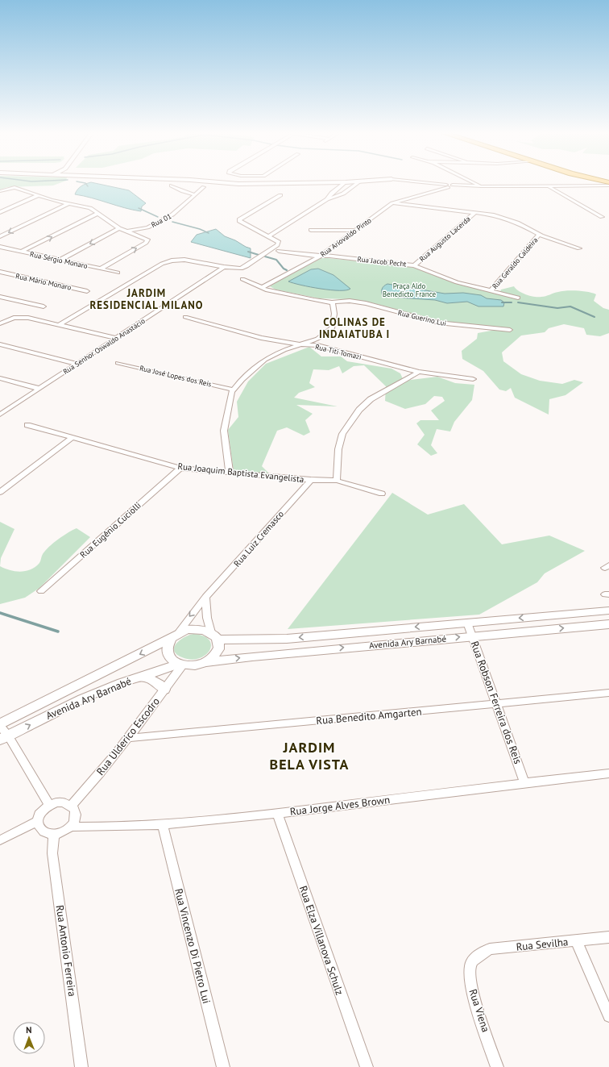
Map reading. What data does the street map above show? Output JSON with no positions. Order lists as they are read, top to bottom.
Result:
{
  "streets": {
    "street": [
      "Rua 01",
      "Rua Ariovaldo Pinto",
      "Rua Augusto Lacerda",
      "Rua Sérgio Monaro",
      "Rua Jacob Pecht",
      "Rua Geraldo Caldeira",
      "Rua Mário Monaro",
      "Rua Guerino Lui",
      "Rua Senhor Oswaldo Anastácio",
      "Rua Titi Tomazi",
      "Rua José Lopes dos Reis",
      "Rua Joaquim Baptista Evangelista",
      "Rua Eugênio Cuciolli",
      "Rua Luiz Cremasco",
      "Avenida Ary Barnabé",
      "Rua Robson Ferreira dos Reis",
      "Rua Benedito Amgarten",
      "Rua Ulderico Escodro",
      "Rua Jorge Alves Brown",
      "Rua Elza Villanova Schulz",
      "Rua Sevilha",
      "Rua Vincenzo Di Pietro Lui",
      "Rua Antonio Ferreira",
      "Rua Viena"
    ]
  },
  "crossings": [
    ["Rua Ariovaldo Pinto", "Rua Jacob Pecht"],
    ["Rua Ariovaldo Pinto", "Rua Guerino Lui"],
    ["Rua Augusto Lacerda", "Rua Jacob Pecht"],
    ["Rua Jacob Pecht", "Rua Geraldo Caldeira"],
    ["Rua Joaquim Baptista Evangelista", "Rua Eugênio Cuciolli"],
    ["Rua Joaquim Baptista Evangelista", "Rua Luiz Cremasco"],
    ["Rua Luiz Cremasco", "Avenida Ary Barnabé"],
    ["Rua Luiz Cremasco", "Rua Ulderico Escodro"],
    ["Avenida Ary Barnabé", "Rua Robson Ferreira dos Reis"],
    ["Avenida Ary Barnabé", "Rua Ulderico Escodro"],
    ["Rua Robson Ferreira dos Reis", "Rua Benedito Amgarten"],
    ["Rua Robson Ferreira dos Reis", "Rua Jorge Alves Brown"],
    ["Rua Benedito Amgarten", "Rua Ulderico Escodro"],
    ["Rua Ulderico Escodro", "Rua Jorge Alves Brown"],
    ["Rua Ulderico Escodro", "Rua Antonio Ferreira"],
    ["Rua Jorge Alves Brown", "Rua Elza Villanova Schulz"],
    ["Rua Jorge Alves Brown", "Rua Vincenzo Di Pietro Lui"],
    ["Rua Jorge Alves Brown", "Rua Antonio Ferreira"],
    ["Rua Sevilha", "Rua Viena"]
  ],
  "districts": ["JARDIM RESIDENCIAL MILANO", "COLINAS DE INDAIATUBA I", "JARDIM BELA VISTA"],
  "parks": ["Praça Aldo Benedicto France"],
  "north": "top"
}
